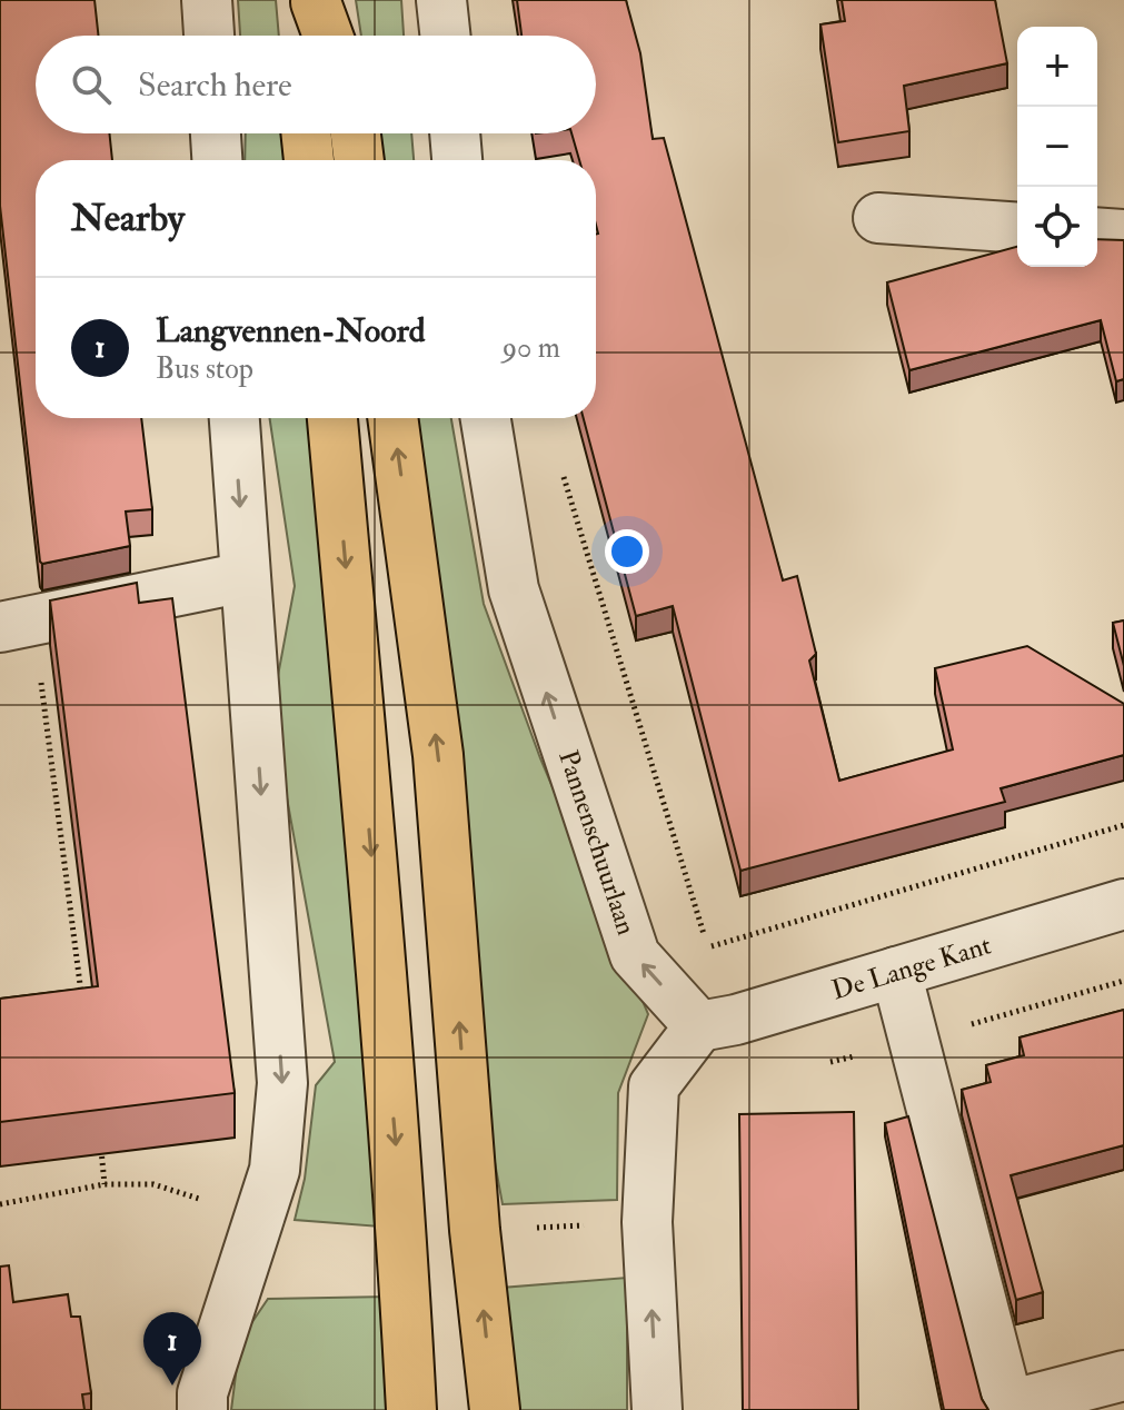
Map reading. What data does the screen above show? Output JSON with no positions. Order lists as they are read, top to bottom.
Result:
{
  "streets": {
    "street": ["Pannenschuurlaan", "De Lange Kant"]
  },
  "crossings": [
    ["Pannenschuurlaan", "De Lange Kant"]
  ],
  "page": {
    "map_buttons": ["+", "−"],
    "search": "Search here",
    "heading": "Nearby",
    "list": [
      {
        "mark": "1",
        "name": "Langvennen-Noord",
        "note": "Bus stop",
        "value": "90 m"
      }
    ],
    "pins": "1"
  }
}
